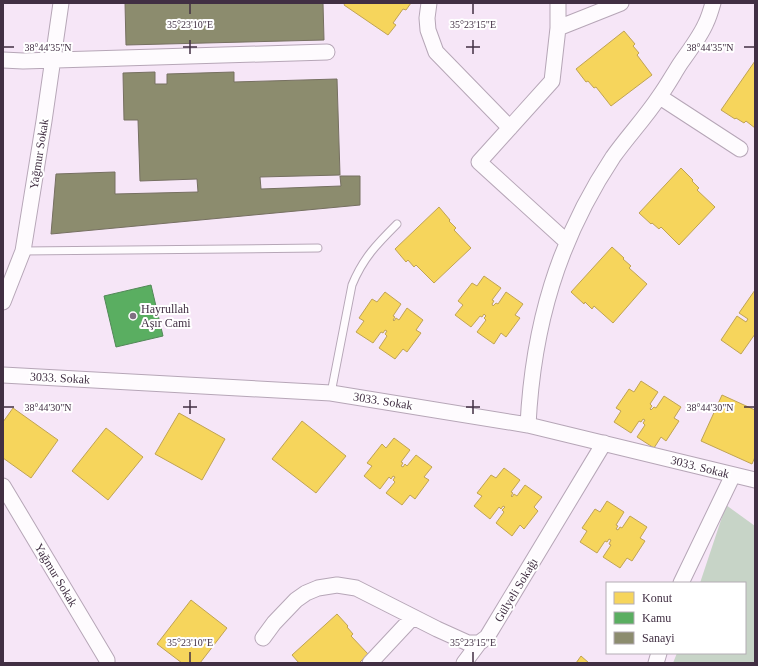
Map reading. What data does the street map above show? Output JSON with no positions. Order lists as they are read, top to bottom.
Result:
{
  "streets": {
    "street": ["Yağmur Sokak", "3033. Sokak", "Gülyeli Sokağı"]
  },
  "crossings": [
    ["3033. Sokak", "Gülyeli Sokağı"]
  ],
  "places": ["Hayrullah Aşır Cami"],
  "legend": ["Konut", "Kamu", "Sanayi"],
  "coordinates": [
    "35°23'10\"E",
    "35°23'15\"E",
    "38°44'35\"N",
    "38°44'30\"N"
  ]
}
